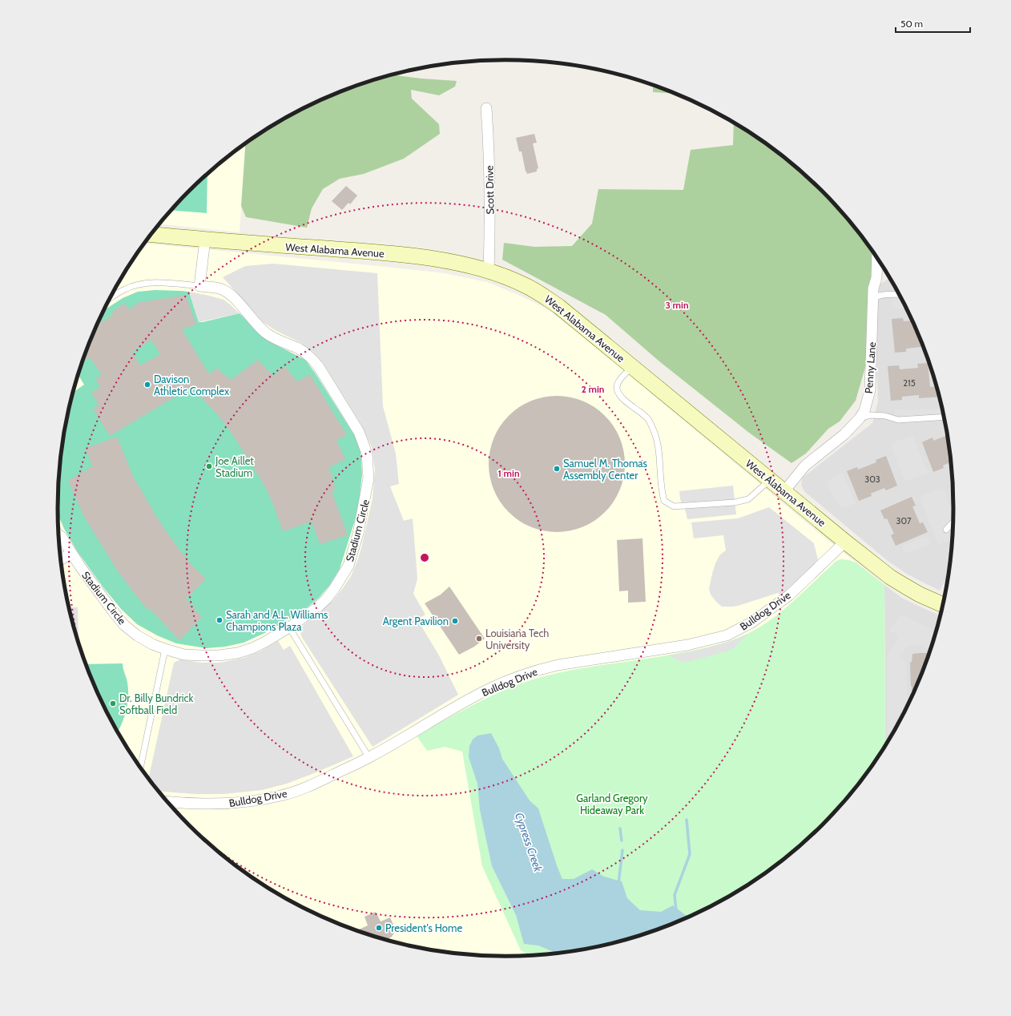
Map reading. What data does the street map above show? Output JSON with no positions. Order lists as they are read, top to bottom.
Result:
{
  "streets": {
    "main road": ["West Alabama Avenue"],
    "street": [
      "Scott Drive",
      "Penny Lane",
      "Stadium Circle",
      "Bulldog Drive"
    ]
  },
  "crossings": [
    ["Scott Drive", "West Alabama Avenue"],
    ["West Alabama Avenue", "Penny Lane"],
    ["West Alabama Avenue", "Bulldog Drive"]
  ],
  "water": ["Cypress Creek"],
  "parks": ["Garland Gregory Hideaway Park"],
  "places": [
    "Davison Athletic Complex",
    "Joe Aillet Stadium",
    "Samuel M. Thomas Assembly Center",
    "Sarah and A.L. Williams Champions Plaza",
    "Argent Pavilion",
    "Louisiana Tech University",
    "Dr. Billy Bundrick Softball Field",
    "President's Home"
  ],
  "house_numbers": ["215", "303", "307"],
  "scale_bar": "50 m",
  "rings": ["3 min", "2 min", "1 min"]
}
